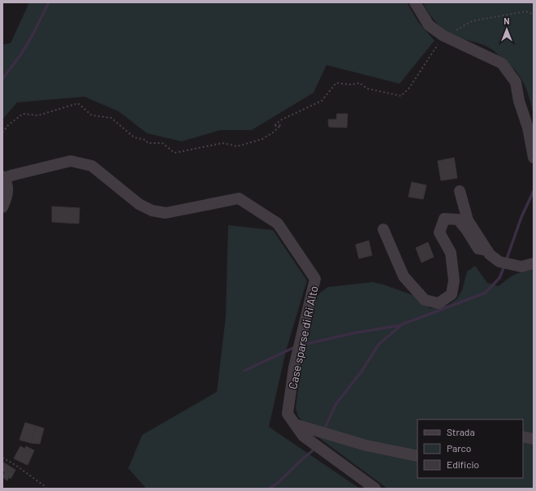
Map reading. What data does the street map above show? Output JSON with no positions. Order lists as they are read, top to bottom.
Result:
{
  "streets": {
    "street": ["Case sparse di Ri Alto"]
  },
  "legend": ["Strada", "Parco", "Edificio"],
  "north": "top"
}
